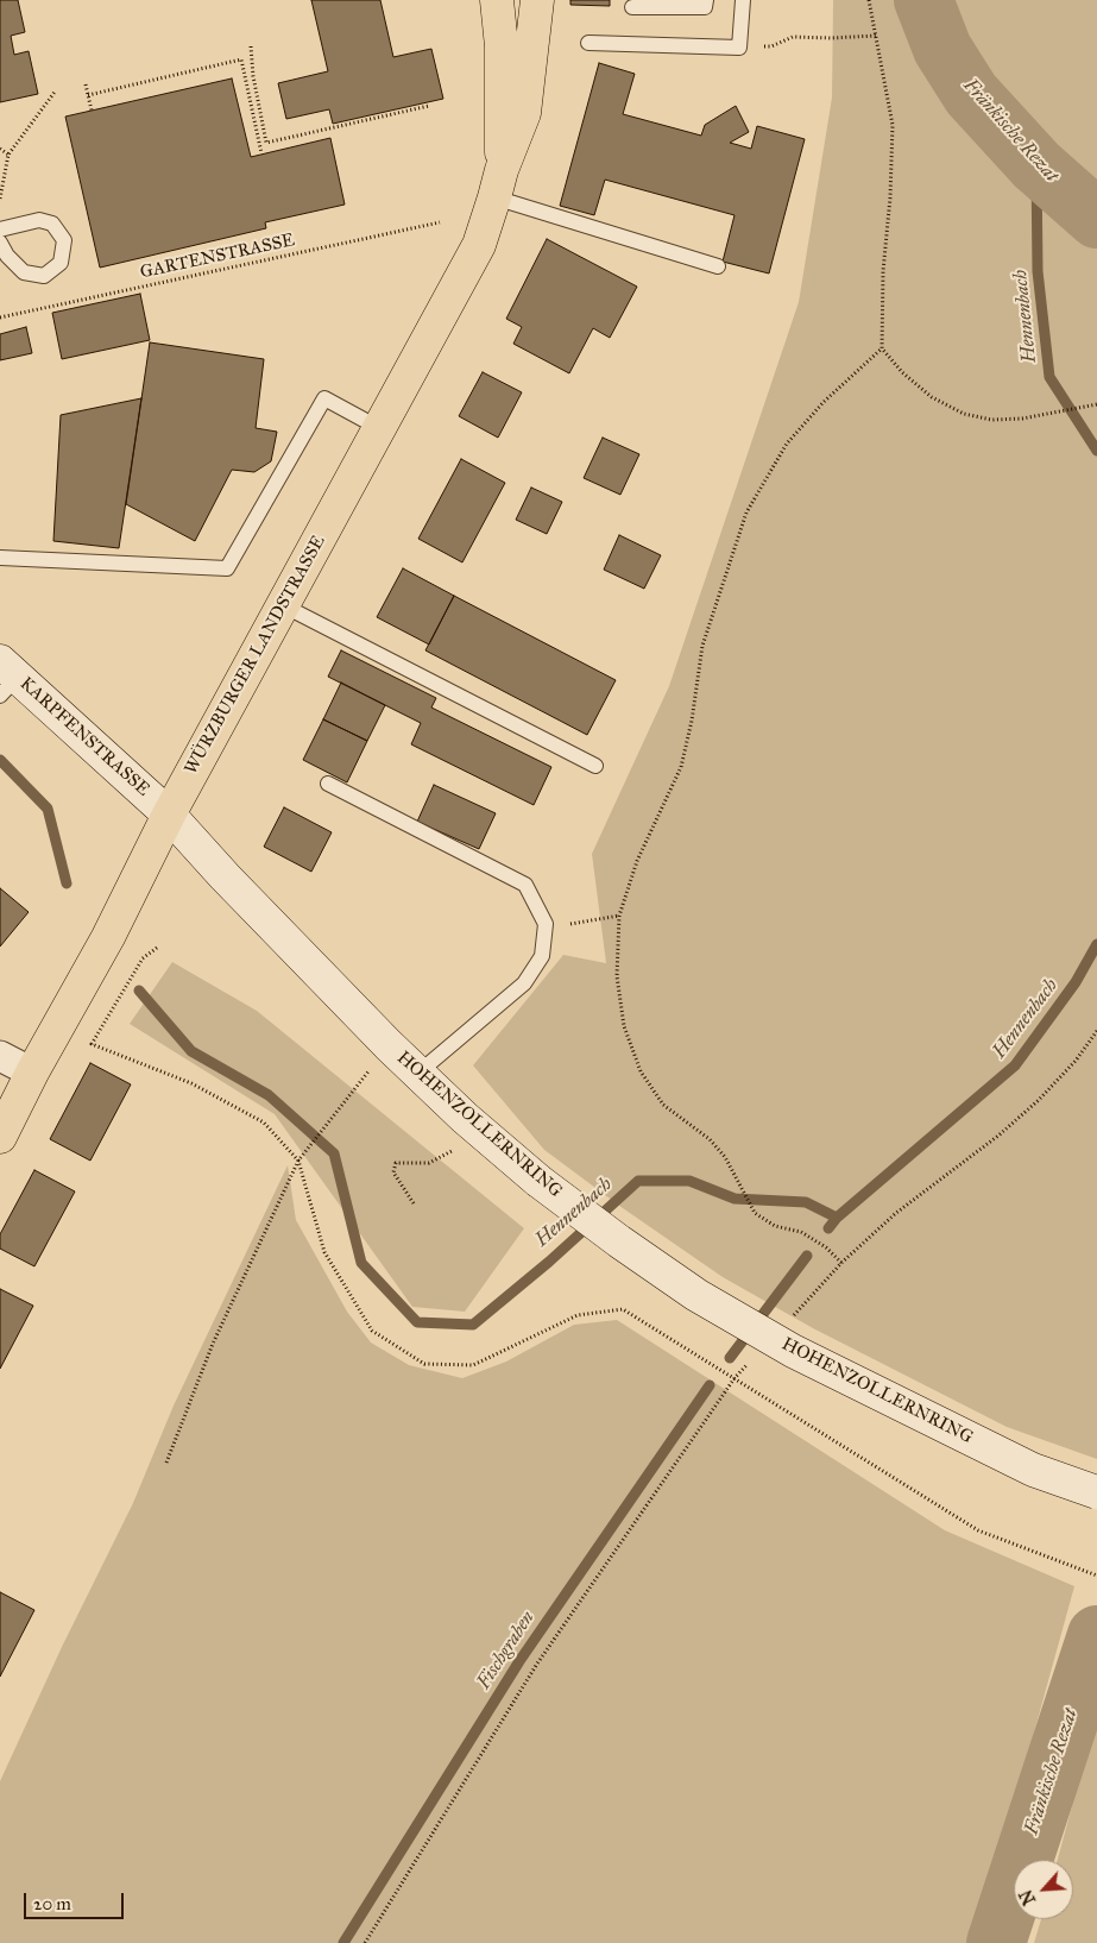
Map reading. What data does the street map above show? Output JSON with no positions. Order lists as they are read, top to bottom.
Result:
{
  "streets": {
    "main road": ["WÜRZBURGER LANDSTRASSE", "KARPFENSTRASSE", "HOHENZOLLERNRING"],
    "path": ["GARTENSTRASSE"]
  },
  "crossings": [
    ["WÜRZBURGER LANDSTRASSE", "KARPFENSTRASSE"],
    ["WÜRZBURGER LANDSTRASSE", "HOHENZOLLERNRING"],
    ["KARPFENSTRASSE", "HOHENZOLLERNRING"]
  ],
  "water": ["Fränkische Rezat", "Hennenbach", "Fischgraben"],
  "scale_bar": "20 m",
  "north": "bottom left"
}
